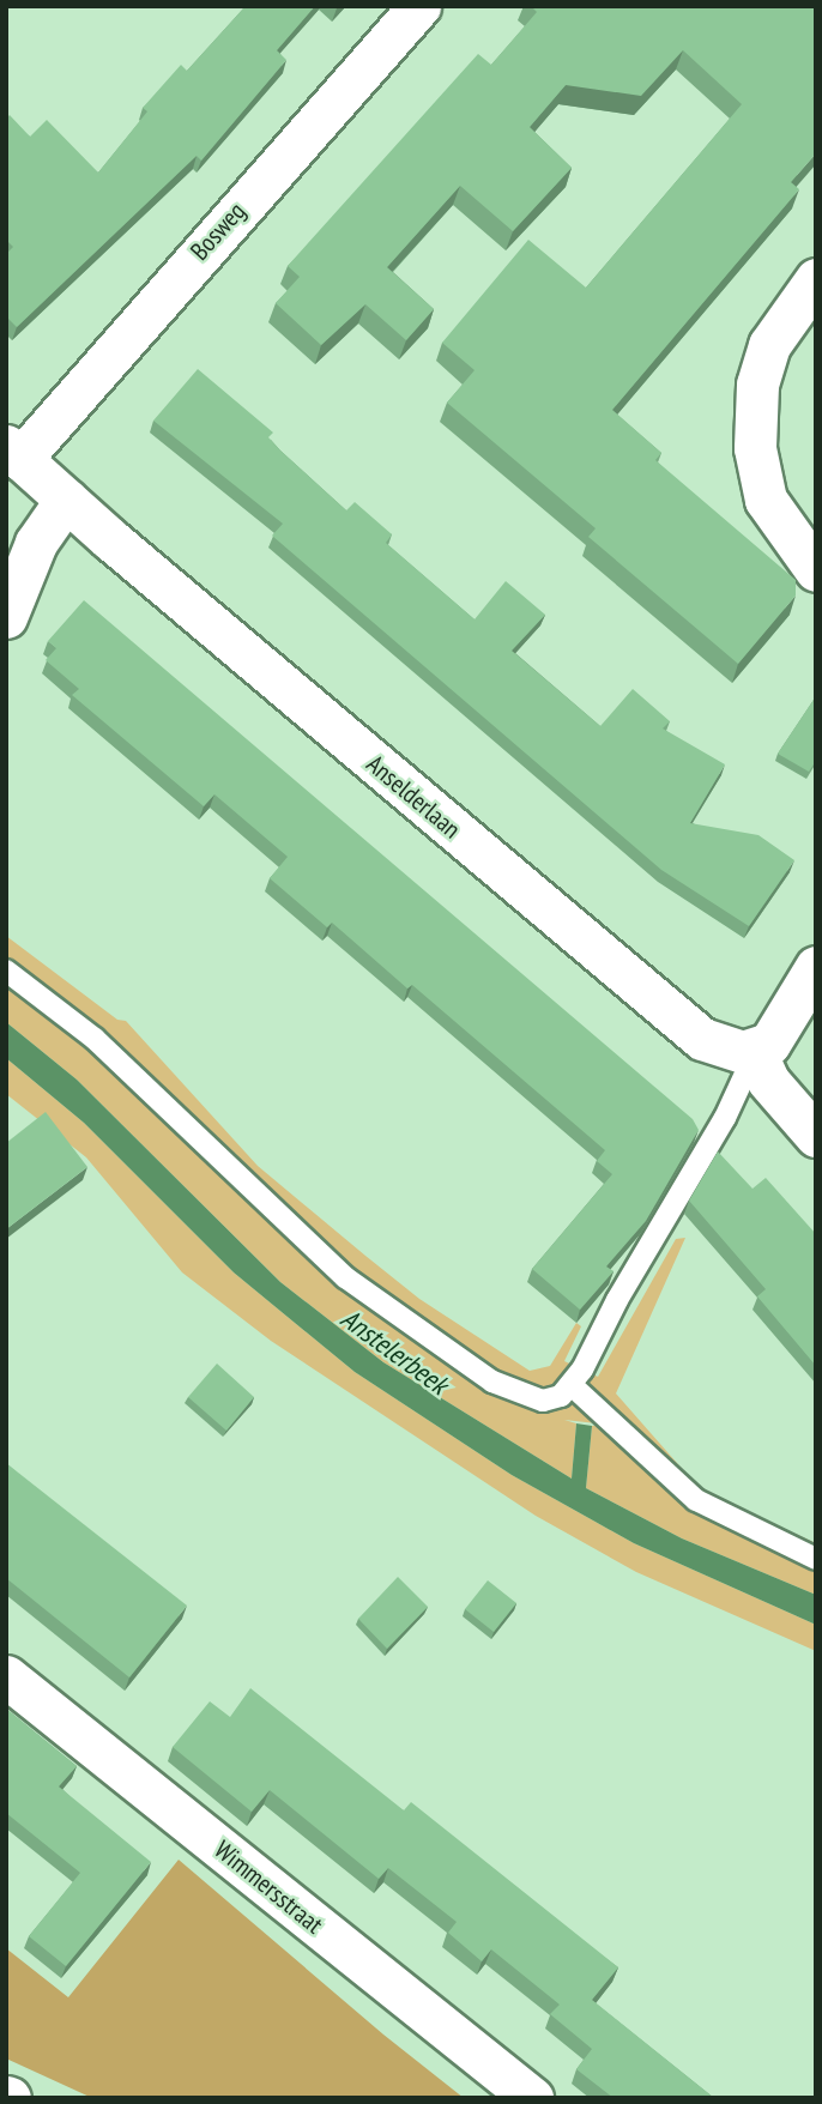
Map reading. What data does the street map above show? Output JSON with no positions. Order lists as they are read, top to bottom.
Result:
{
  "streets": {
    "street": ["Bosweg", "Anselderlaan", "Wimmersstraat"]
  },
  "crossings": [
    ["Bosweg", "Anselderlaan"]
  ],
  "water": ["Anstelerbeek"]
}
